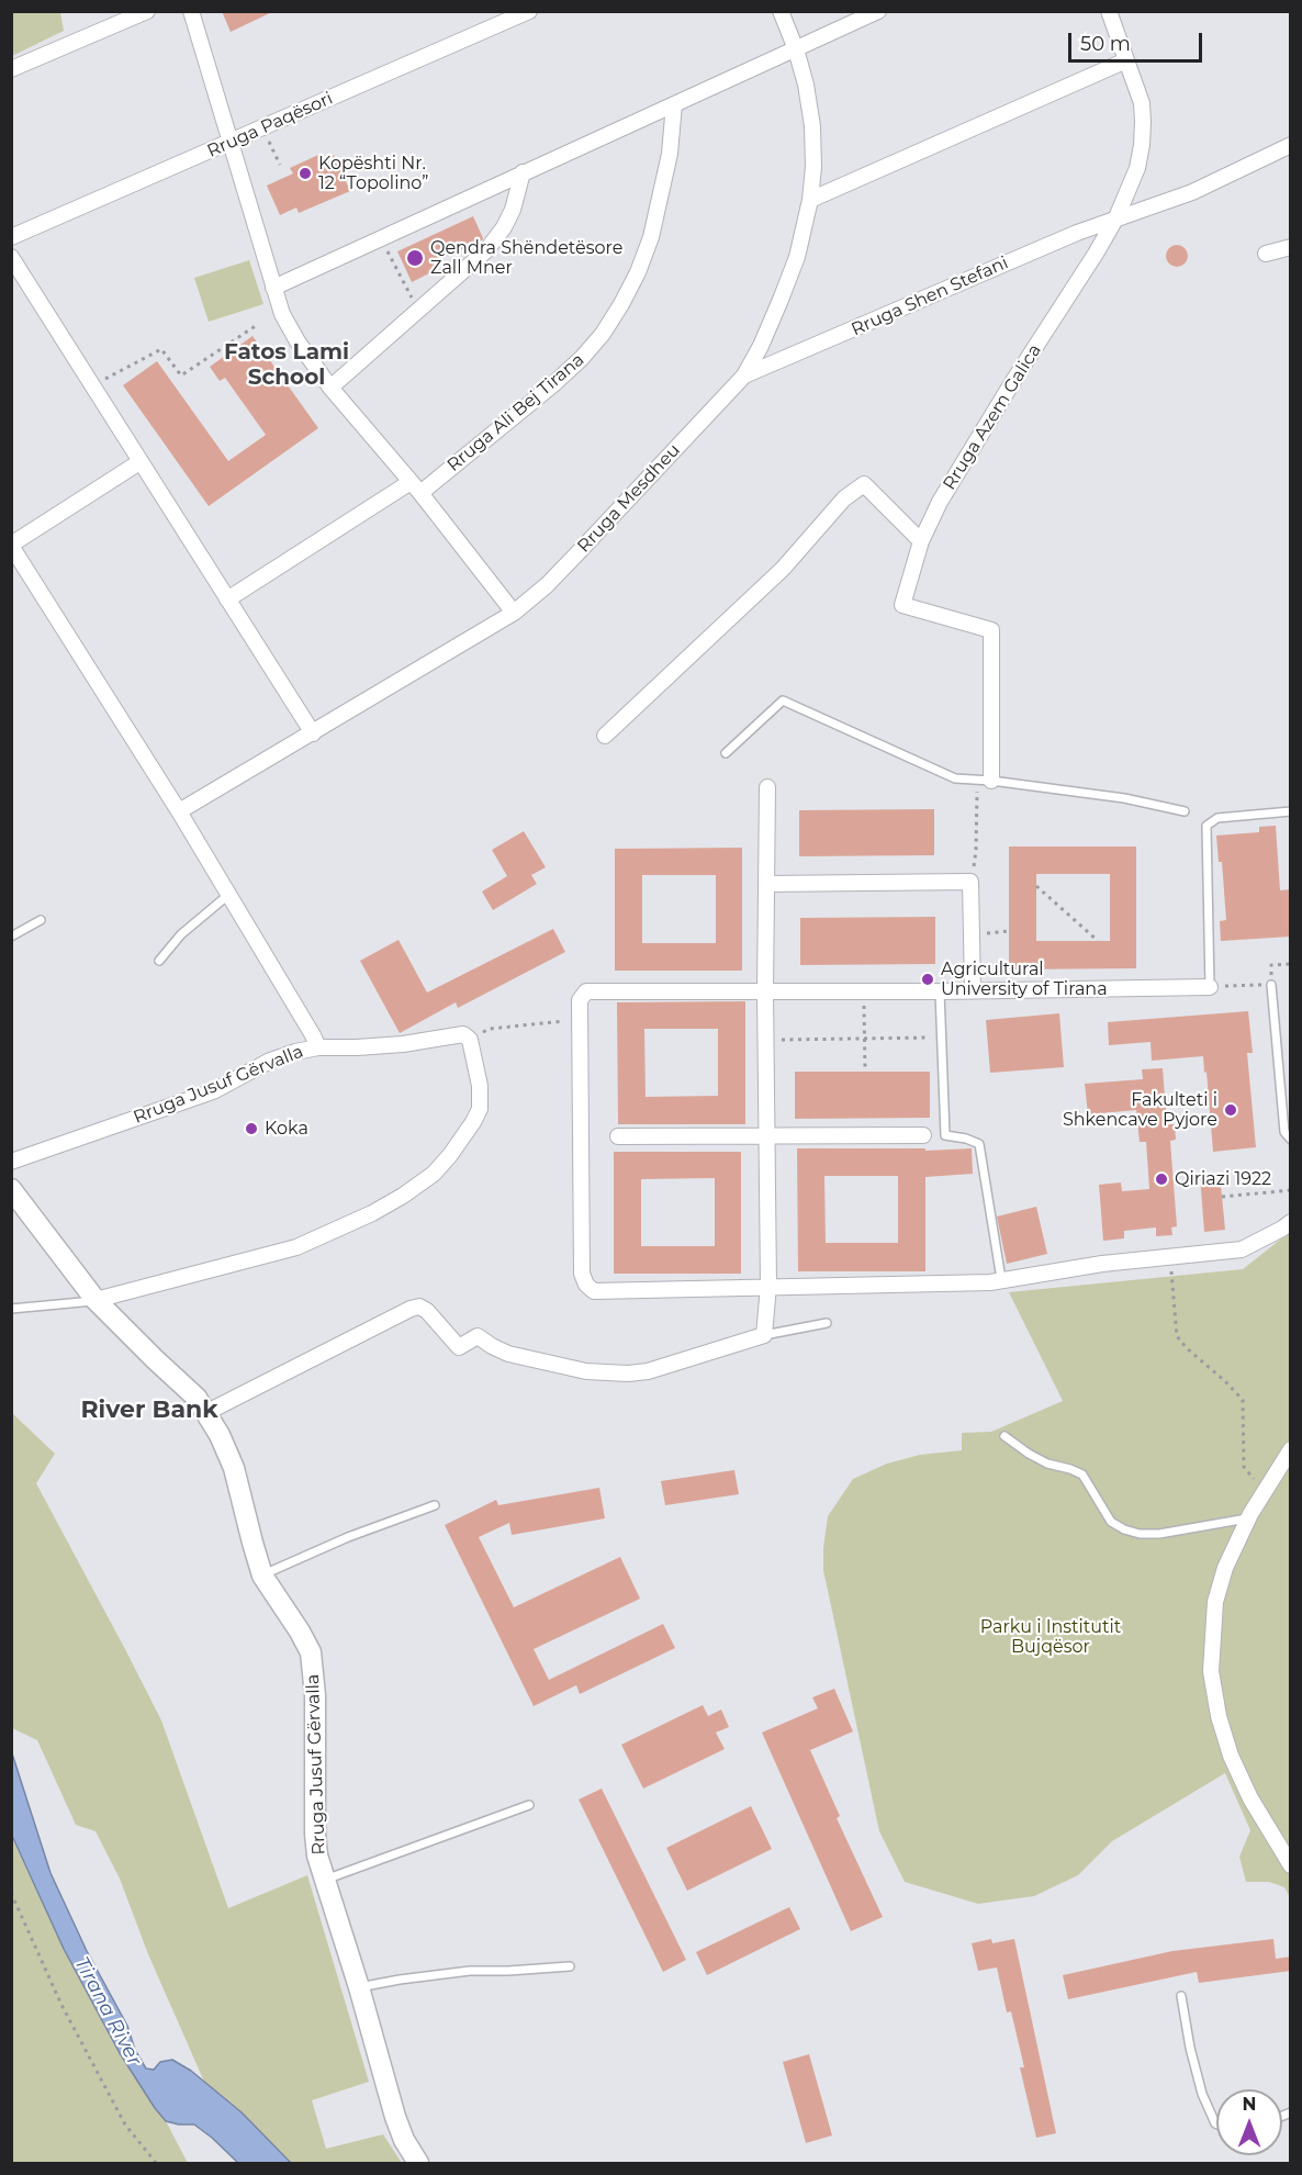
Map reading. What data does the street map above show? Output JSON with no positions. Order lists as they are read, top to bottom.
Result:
{
  "streets": {
    "street": [
      "Rruga Paqësori",
      "Rruga Shen Stefani",
      "Rruga Ali Bej Tirana",
      "Rruga Azem Galica",
      "Rruga Mesdheu",
      "Rruga Jusuf Gërvalla"
    ]
  },
  "crossings": [
    ["Rruga Shen Stefani", "Rruga Azem Galica"],
    ["Rruga Shen Stefani", "Rruga Mesdheu"]
  ],
  "districts": ["Fatos Lami School", "River Bank"],
  "water": ["Tirana River"],
  "parks": ["Parku i Institutit Bujqësor"],
  "places": [
    "Kopështi Nr. 12 “Topolino”",
    "Qendra Shëndetësore Zall Mner",
    "Agricultural University of Tirana",
    "Fakulteti i Shkencave Pyjore",
    "Koka",
    "Qiriazi 1922"
  ],
  "scale_bar": "50 m",
  "north": "top"
}
